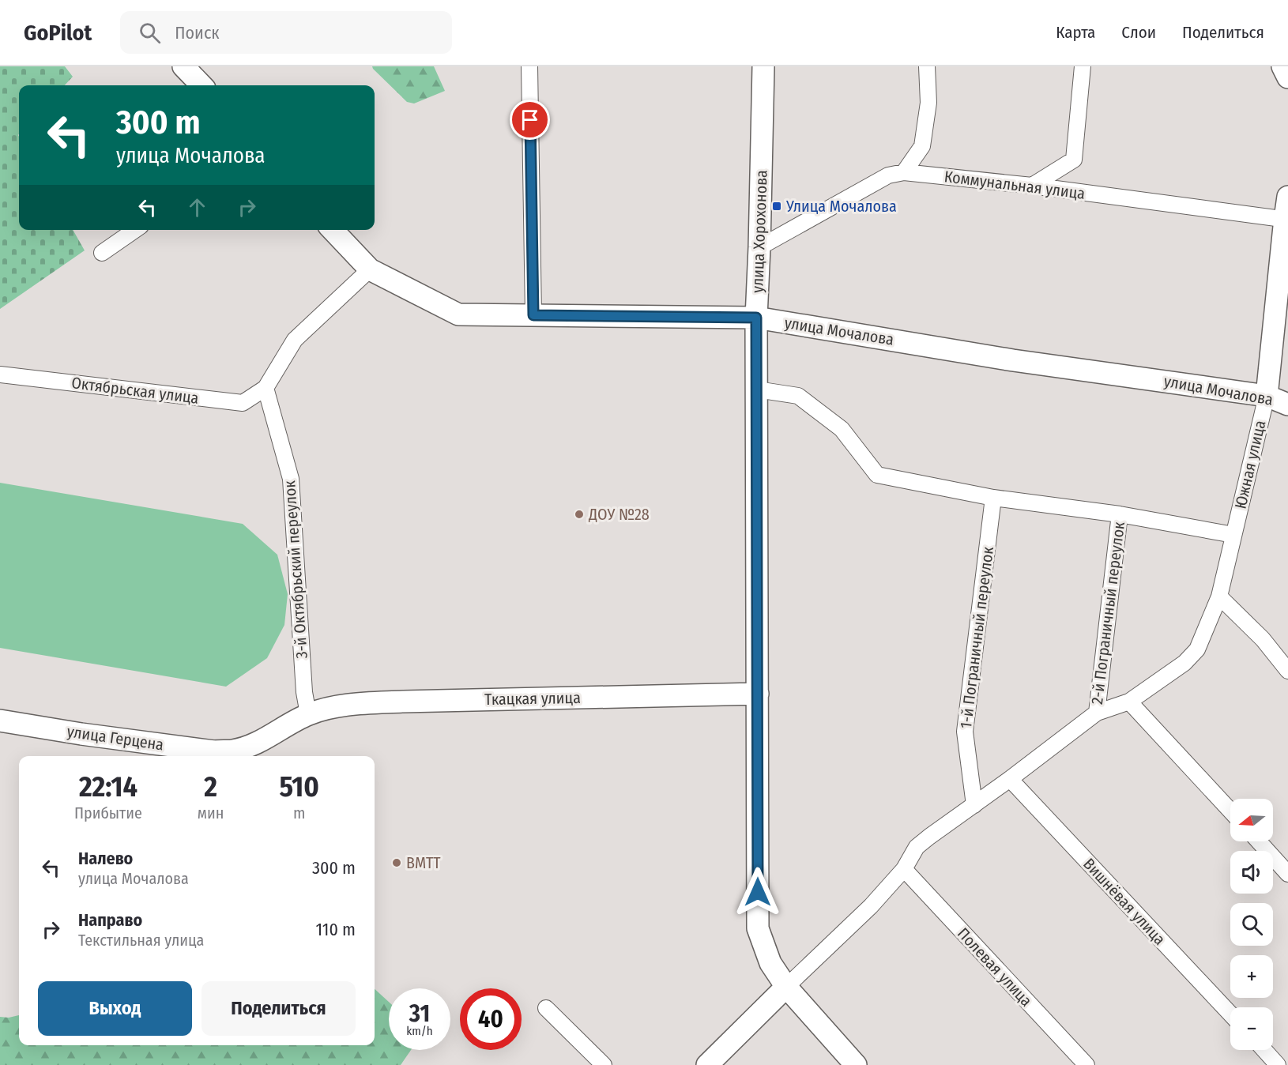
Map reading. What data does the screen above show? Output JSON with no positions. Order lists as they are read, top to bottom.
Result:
{
  "streets": {
    "street": [
      "Коммунальная улица",
      "улица Хорохонова",
      "улица Мочалова",
      "Октябрьская улица",
      "Южная улица",
      "3-й Октябрьский переулок",
      "2-й Пограничный переулок",
      "1-й Пограничный переулок",
      "Ткацкая улица",
      "улица Герцена",
      "Вишнёвая улица",
      "Полевая улица"
    ]
  },
  "crossings": [
    ["Коммунальная улица", "улица Хорохонова"],
    ["Коммунальная улица", "Южная улица"],
    ["улица Хорохонова", "улица Мочалова"],
    ["улица Хорохонова", "Южная улица"],
    ["улица Хорохонова", "Ткацкая улица"],
    ["улица Мочалова", "Южная улица"],
    ["Октябрьская улица", "3-й Октябрьский переулок"],
    ["Южная улица", "2-й Пограничный переулок"],
    ["Южная улица", "1-й Пограничный переулок"],
    ["Южная улица", "Вишнёвая улица"],
    ["Южная улица", "Полевая улица"],
    ["3-й Октябрьский переулок", "Ткацкая улица"],
    ["3-й Октябрьский переулок", "улица Герцена"],
    ["Ткацкая улица", "улица Герцена"]
  ],
  "places": {
    "transit": ["Улица Мочалова"],
    "other": ["ДОУ №28", "ВМТТ"]
  },
  "north": "left",
  "page": {
    "header": "GoPilot",
    "search": "Поиск",
    "nav": ["Карта", "Слои", "Поделиться"],
    "turn": ["300 m", "улица Мочалова"],
    "eta": [
      "22:14",
      "Прибытие",
      "2",
      "мин",
      "510",
      "m"
    ],
    "map_buttons": ["+", "−"],
    "list": [
      {
        "name": "Налево",
        "note": "улица Мочалова",
        "value": "300 m"
      },
      {
        "name": "Направо",
        "note": "Текстильная улица",
        "value": "110 m"
      }
    ],
    "buttons": ["Выход", "Поделиться"],
    "speed": "31 km/h",
    "limit": "40"
  }
}
